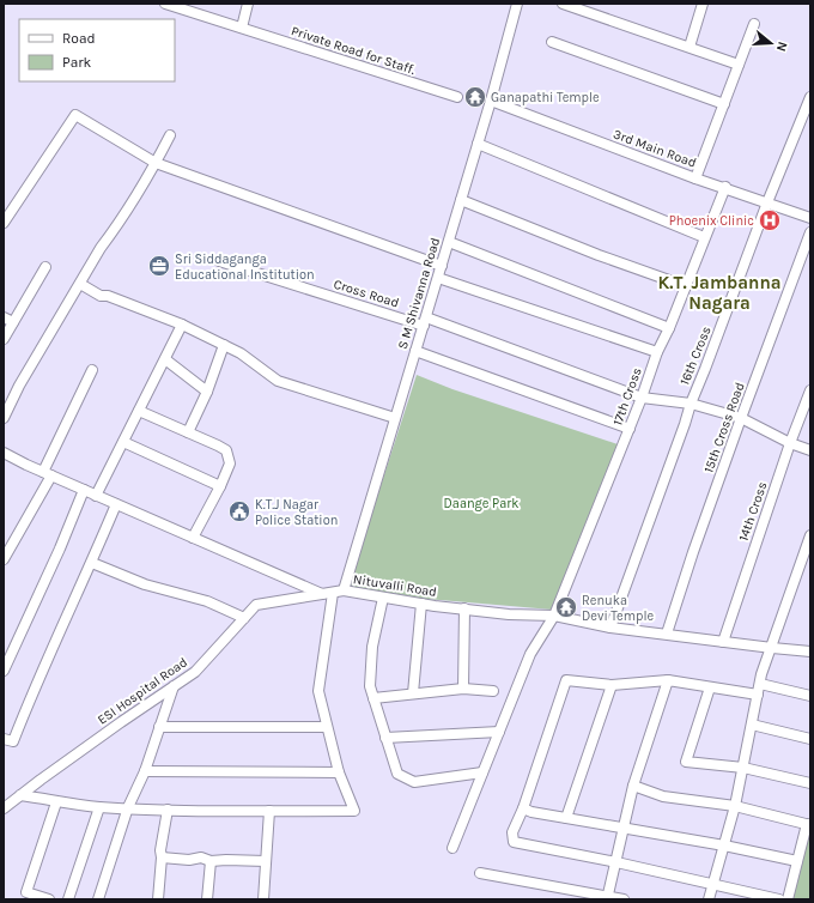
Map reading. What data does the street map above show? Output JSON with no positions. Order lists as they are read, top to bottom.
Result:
{
  "streets": {
    "street": [
      "Private Road for Staff.",
      "3rd Main Road",
      "Cross Road",
      "S M Shivanna Road",
      "16th Cross",
      "17th Cross",
      "15th Cross Road",
      "14th Cross",
      "Nituvalli Road",
      "ESI Hospital Road"
    ]
  },
  "crossings": [
    ["3rd Main Road", "S M Shivanna Road"],
    ["3rd Main Road", "16th Cross"],
    ["3rd Main Road", "17th Cross"],
    ["Cross Road", "S M Shivanna Road"],
    ["Cross Road", "16th Cross"],
    ["Cross Road", "17th Cross"],
    ["Cross Road", "15th Cross Road"],
    ["Cross Road", "14th Cross"],
    ["S M Shivanna Road", "Nituvalli Road"],
    ["16th Cross", "Nituvalli Road"],
    ["17th Cross", "Nituvalli Road"],
    ["15th Cross Road", "Nituvalli Road"],
    ["14th Cross", "Nituvalli Road"],
    ["Nituvalli Road", "ESI Hospital Road"]
  ],
  "districts": ["K.T. Jambanna Nagara"],
  "parks": ["Daange Park"],
  "places": {
    "temple": ["Ganapathi Temple", "Renuka Devi Temple"],
    "hospital": ["Phoenix Clinic"],
    "office": ["Sri Siddaganga Educational Institution"],
    "public building": ["K.T.J Nagar Police Station"]
  },
  "legend": ["Road", "Park"],
  "north": "right"
}
